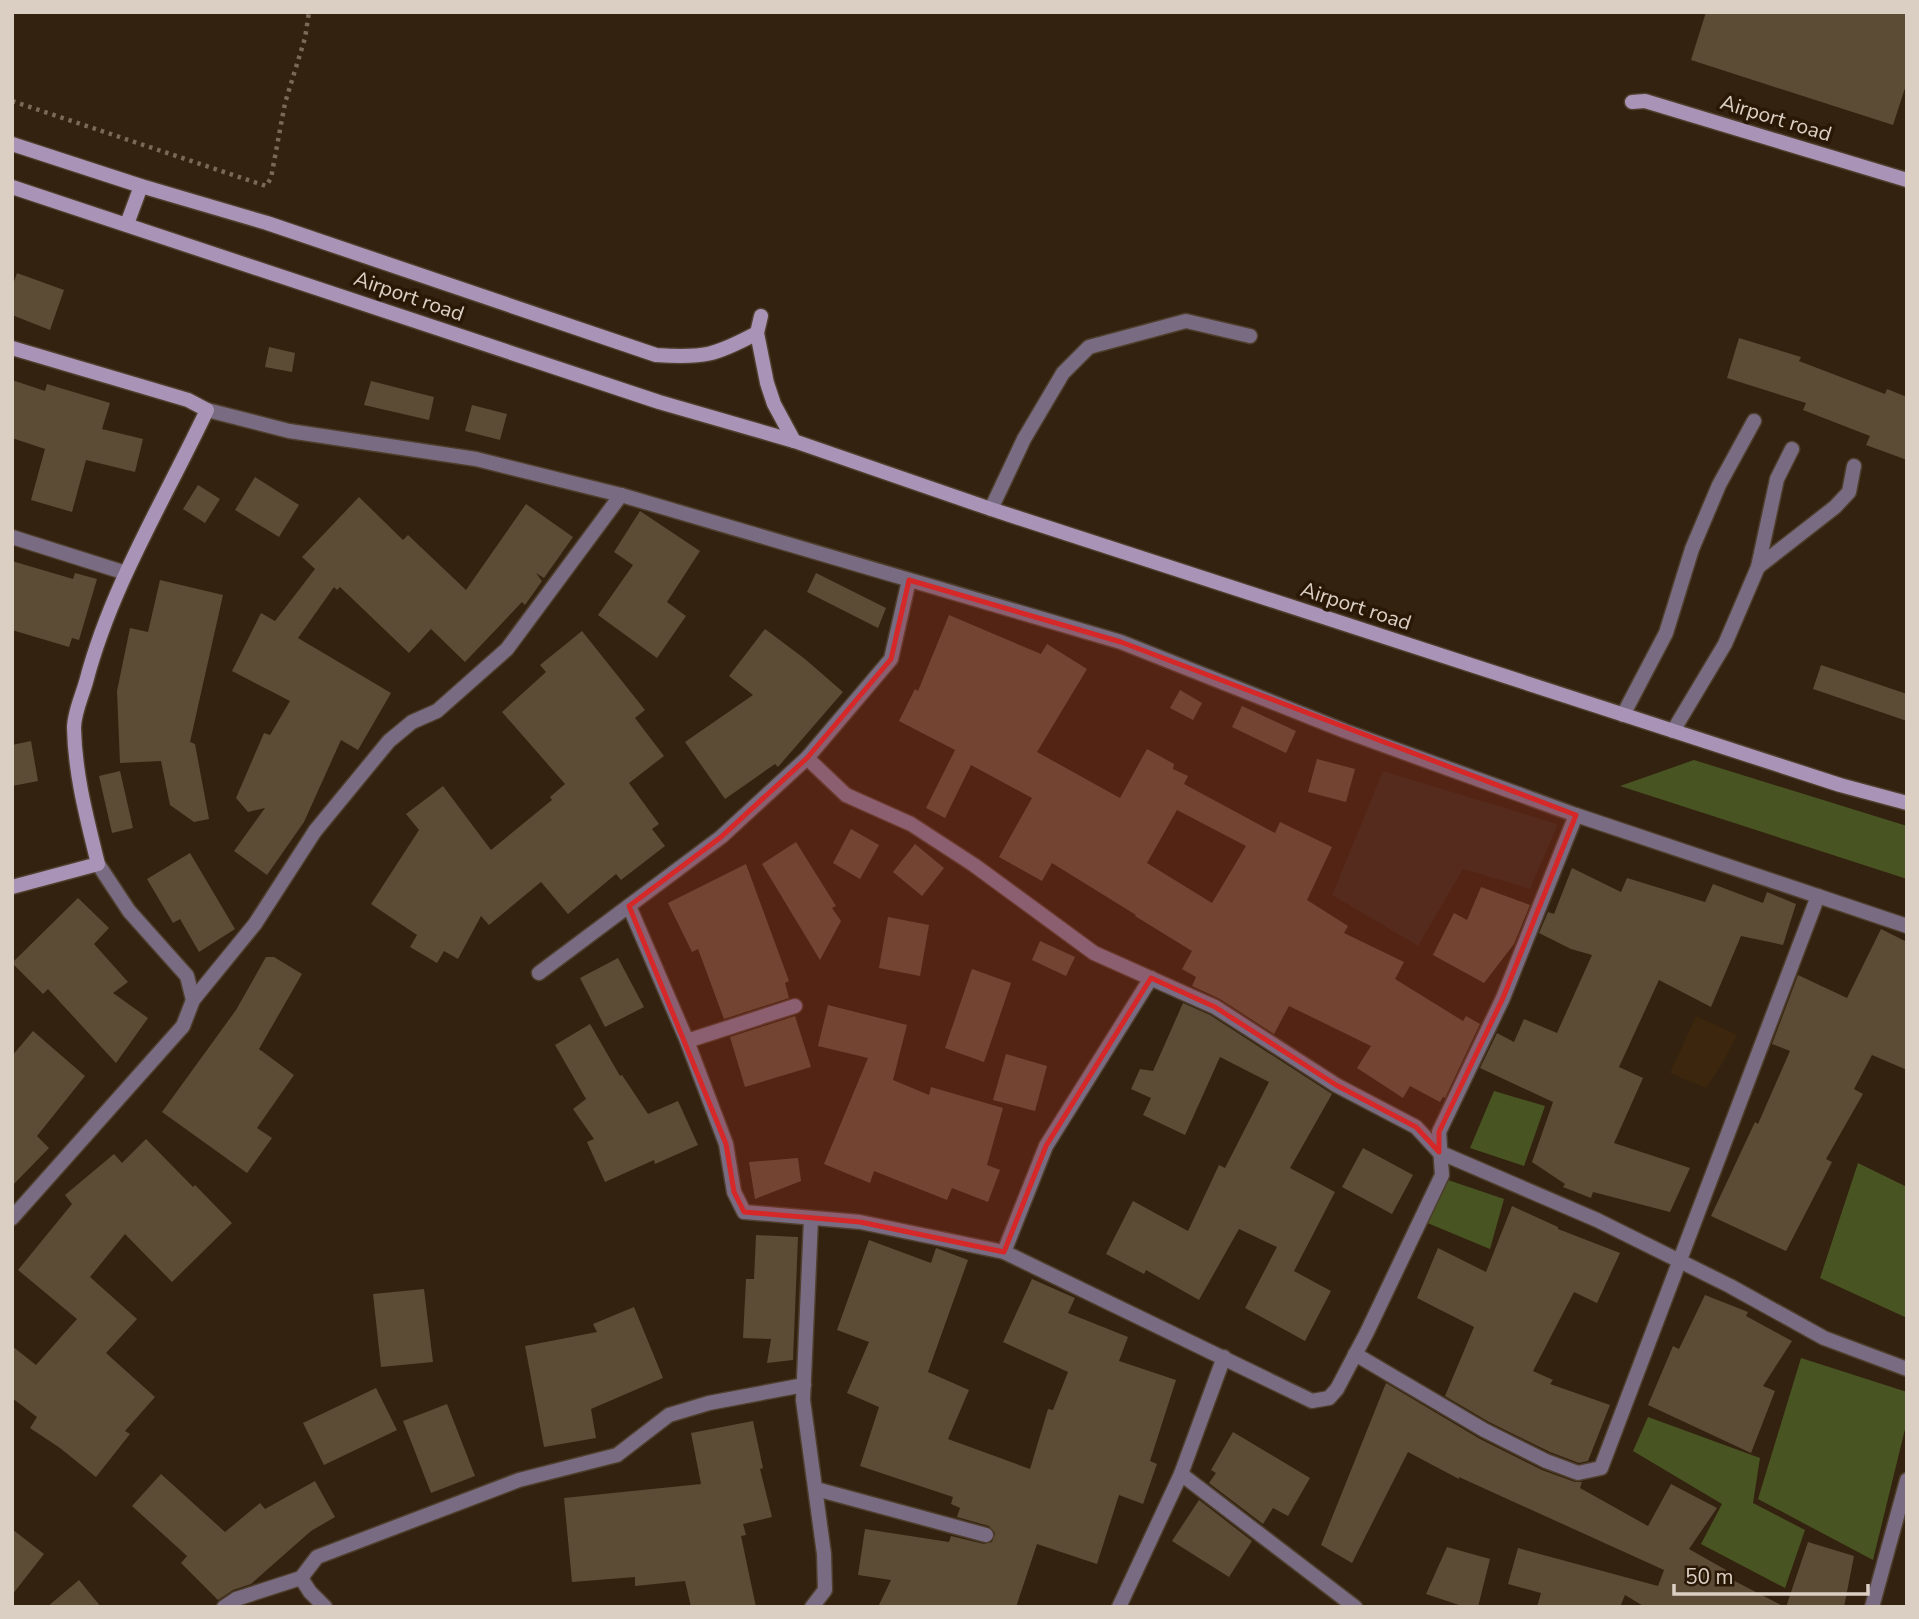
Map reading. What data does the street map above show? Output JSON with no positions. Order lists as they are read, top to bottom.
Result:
{
  "streets": {
    "main road": ["Airport road"]
  },
  "scale_bar": "50 m"
}
